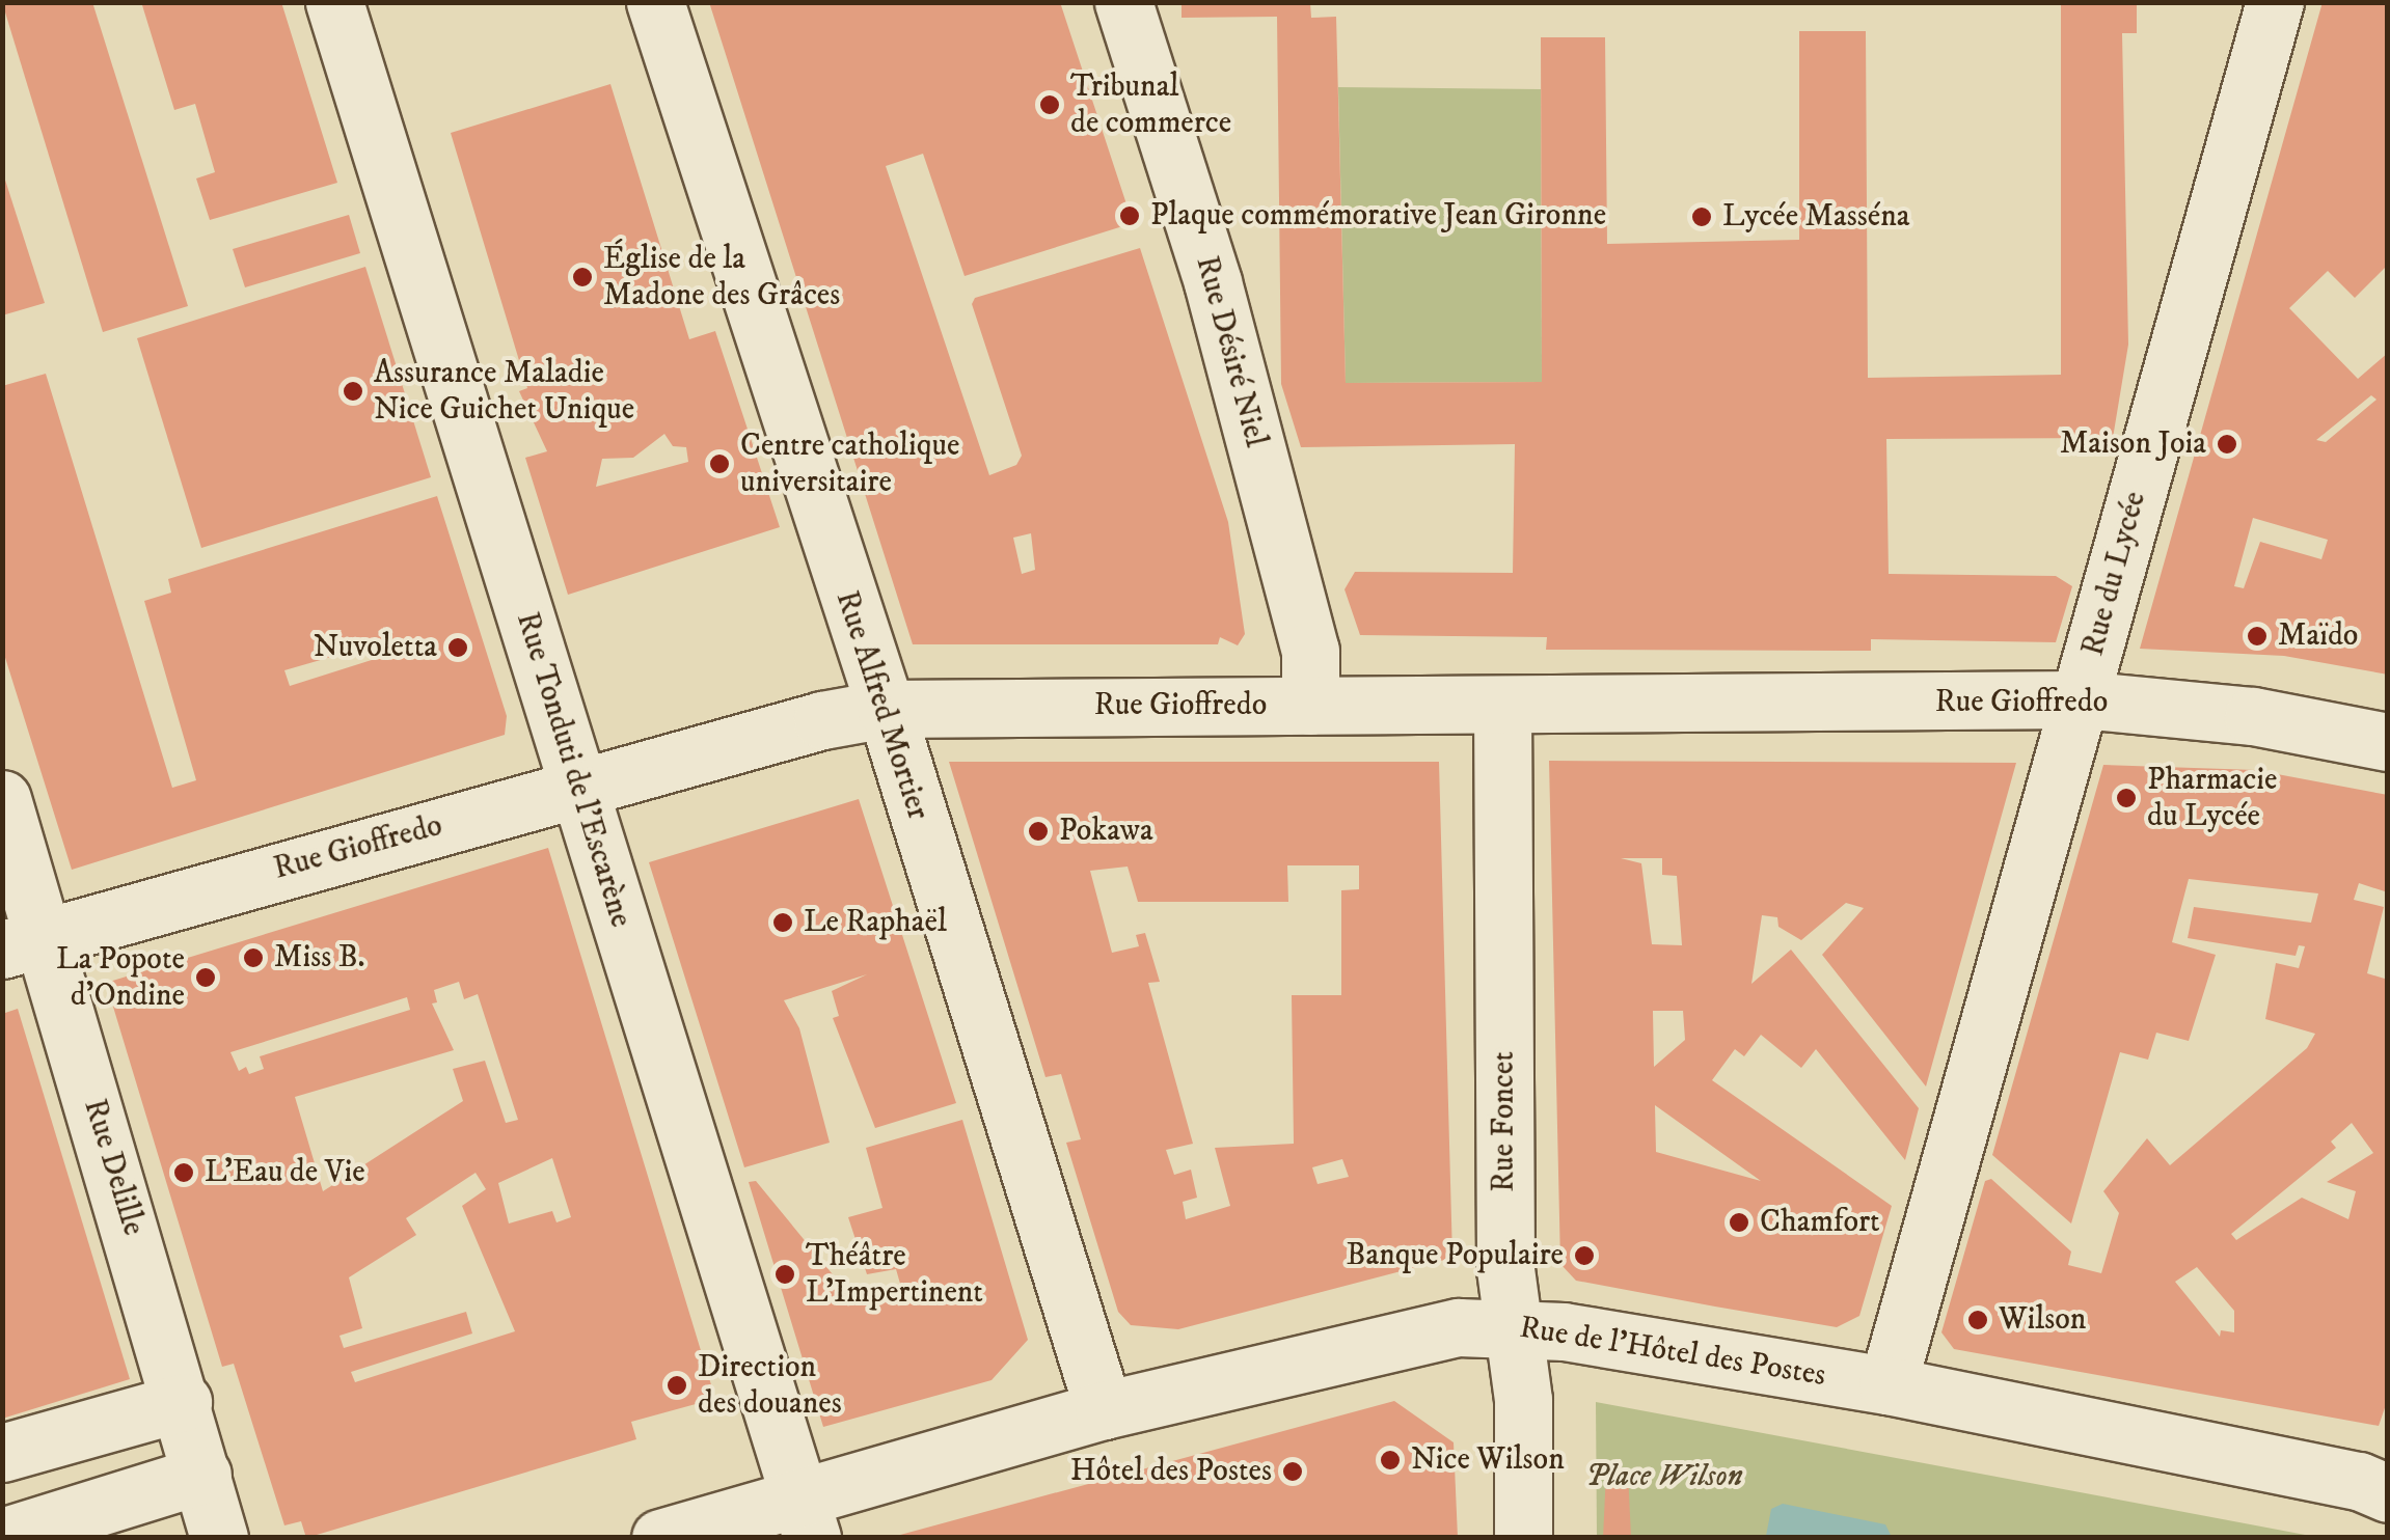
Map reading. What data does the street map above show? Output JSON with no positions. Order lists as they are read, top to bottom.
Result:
{
  "streets": {
    "street": [
      "Rue Désiré Niel",
      "Rue du Lycée",
      "Rue Gioffredo",
      "Rue Alfred Mortier",
      "Rue Tonduti de l'Escarène",
      "Rue Foncet",
      "Rue Delille",
      "Rue de l'Hôtel des Postes"
    ]
  },
  "crossings": [
    ["Rue Désiré Niel", "Rue Gioffredo"],
    ["Rue du Lycée", "Rue Gioffredo"],
    ["Rue du Lycée", "Rue de l'Hôtel des Postes"],
    ["Rue Gioffredo", "Rue Alfred Mortier"],
    ["Rue Gioffredo", "Rue Tonduti de l'Escarène"],
    ["Rue Gioffredo", "Rue Foncet"],
    ["Rue Gioffredo", "Rue Delille"],
    ["Rue Alfred Mortier", "Rue de l'Hôtel des Postes"],
    ["Rue Tonduti de l'Escarène", "Rue de l'Hôtel des Postes"],
    ["Rue Foncet", "Rue de l'Hôtel des Postes"]
  ],
  "parks": ["Place Wilson"],
  "places": [
    "Tribunal de commerce",
    "Plaque commémorative Jean Gironne",
    "Lycée Masséna",
    "Église de la Madone des Grâces",
    "Assurance Maladie Nice Guichet Unique",
    "Maison Joia",
    "Centre catholique universitaire",
    "Maïdo",
    "Nuvoletta",
    "Pharmacie du Lycée",
    "Pokawa",
    "Le Raphaël",
    "Miss B.",
    "La Popote d'Ondine",
    "L’Eau de Vie",
    "Chamfort",
    "Banque Populaire",
    "Théâtre L'Impertinent",
    "Wilson",
    "Direction des douanes",
    "Nice Wilson",
    "Hôtel des Postes"
  ]
}
